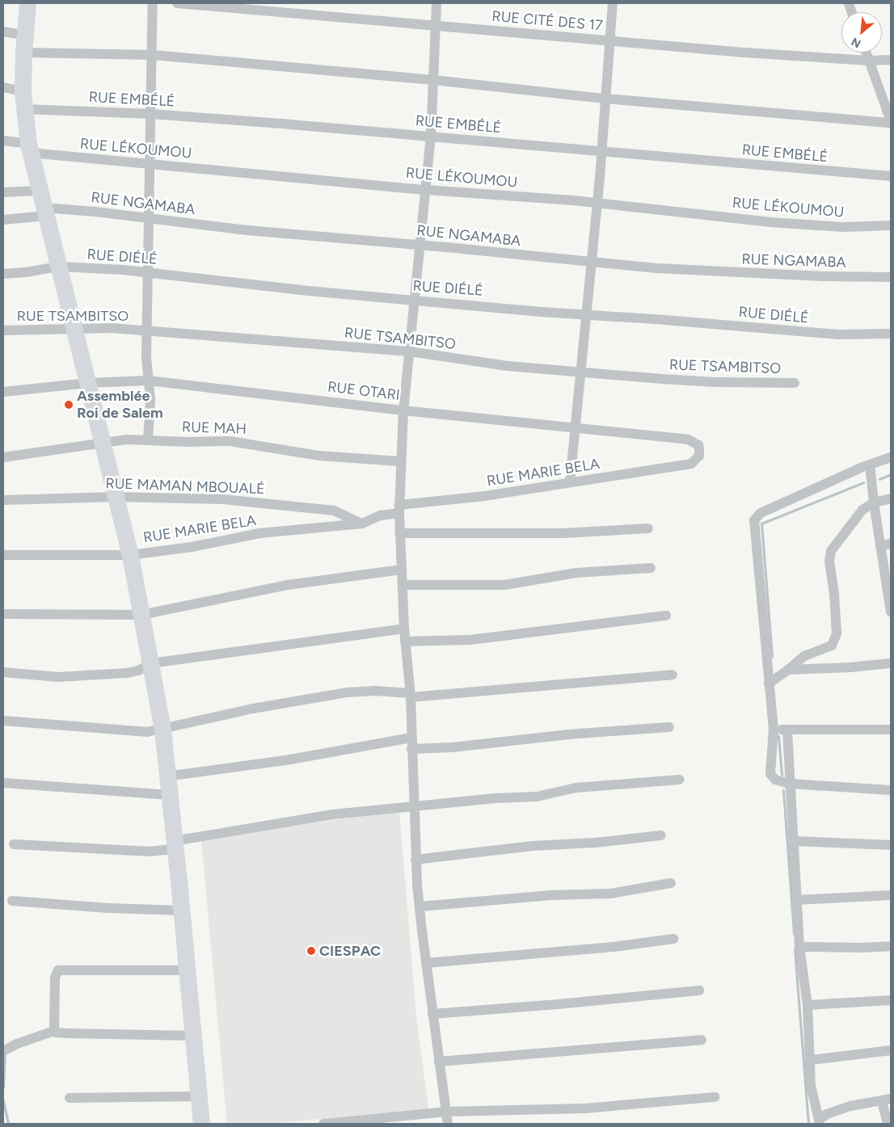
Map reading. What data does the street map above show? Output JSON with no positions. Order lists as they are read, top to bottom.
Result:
{
  "streets": {
    "street": [
      "RUE CITÉ DES 17",
      "RUE EMBÉLÉ",
      "RUE LÉKOUMOU",
      "RUE NGAMABA",
      "RUE DIÉLÉ",
      "RUE TSAMBITSO",
      "RUE OTARI",
      "RUE MAH",
      "RUE MARIE BELA",
      "RUE MAMAN MBOUALÉ"
    ]
  },
  "crossings": [
    ["RUE OTARI", "RUE MARIE BELA"],
    ["RUE MARIE BELA", "RUE MAMAN MBOUALÉ"]
  ],
  "places": ["Assemblée Roi de Salem", "CIESPAC"],
  "north": "bottom left"
}
